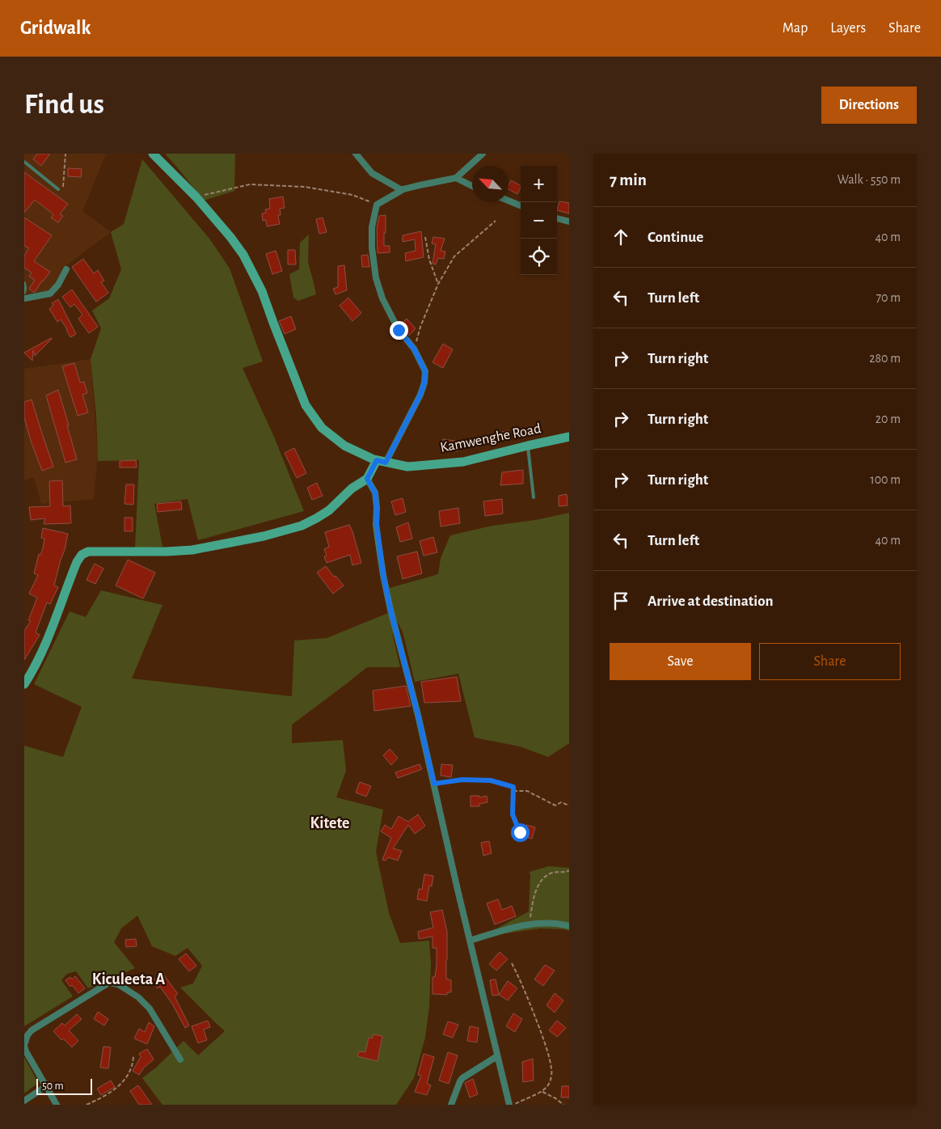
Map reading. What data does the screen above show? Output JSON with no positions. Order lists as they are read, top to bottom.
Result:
{
  "streets": {
    "main road": ["Kamwenghe Road"]
  },
  "districts": ["Kitete", "Kiculeeta A"],
  "scale_bar": "50 m",
  "north": "top left",
  "page": {
    "header": "Gridwalk",
    "nav": ["Map", "Layers", "Share"],
    "buttons": [
      "Directions",
      ["Save", "Share"]
    ],
    "title": "Find us",
    "heading": ["7 min", "Walk · 550 m"],
    "map_buttons": ["+", "−"],
    "list": [
      ["Continue", "40 m"],
      ["Turn left", "70 m"],
      ["Turn right", "280 m"],
      ["Turn right", "20 m"],
      ["Turn right", "100 m"],
      ["Turn left", "40 m"],
      "Arrive at destination"
    ],
    "scale": "50 m"
  }
}
